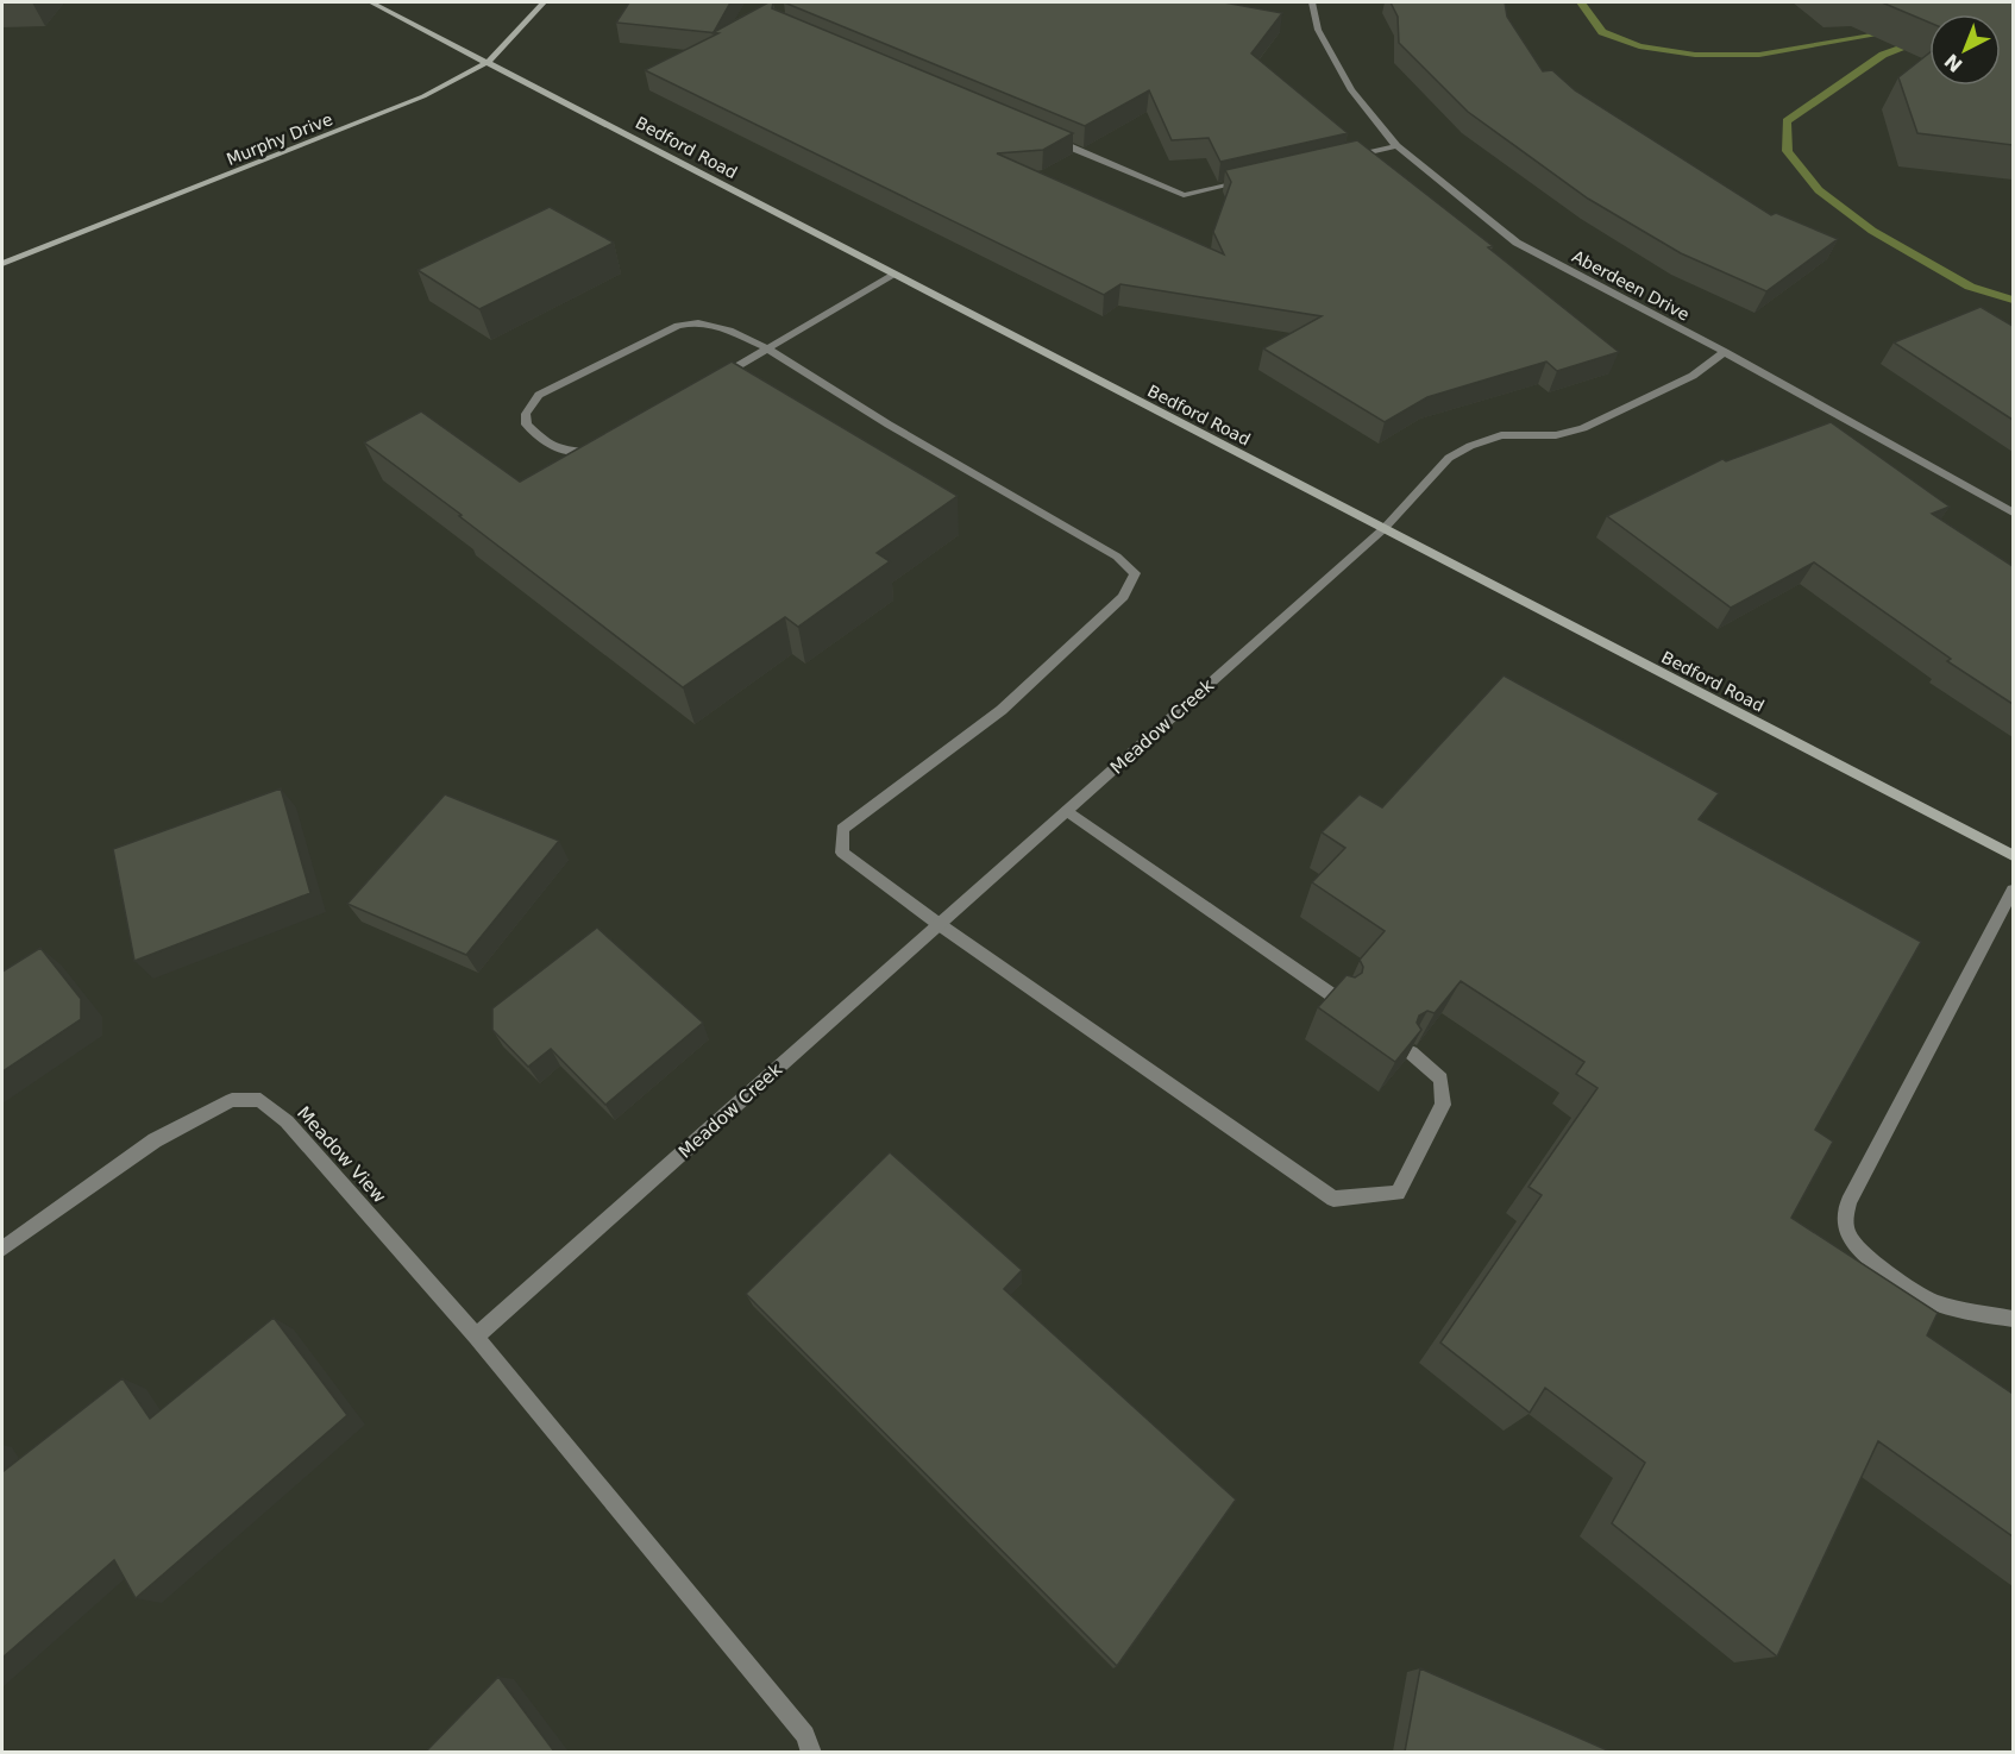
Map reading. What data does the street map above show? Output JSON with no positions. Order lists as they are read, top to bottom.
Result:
{
  "streets": {
    "main road": ["Murphy Drive", "Bedford Road"],
    "street": ["Aberdeen Drive", "Meadow Creek", "Meadow View"]
  },
  "crossings": [
    ["Murphy Drive", "Bedford Road"],
    ["Bedford Road", "Meadow Creek"],
    ["Aberdeen Drive", "Meadow Creek"],
    ["Meadow Creek", "Meadow View"]
  ],
  "north": "bottom left"
}
